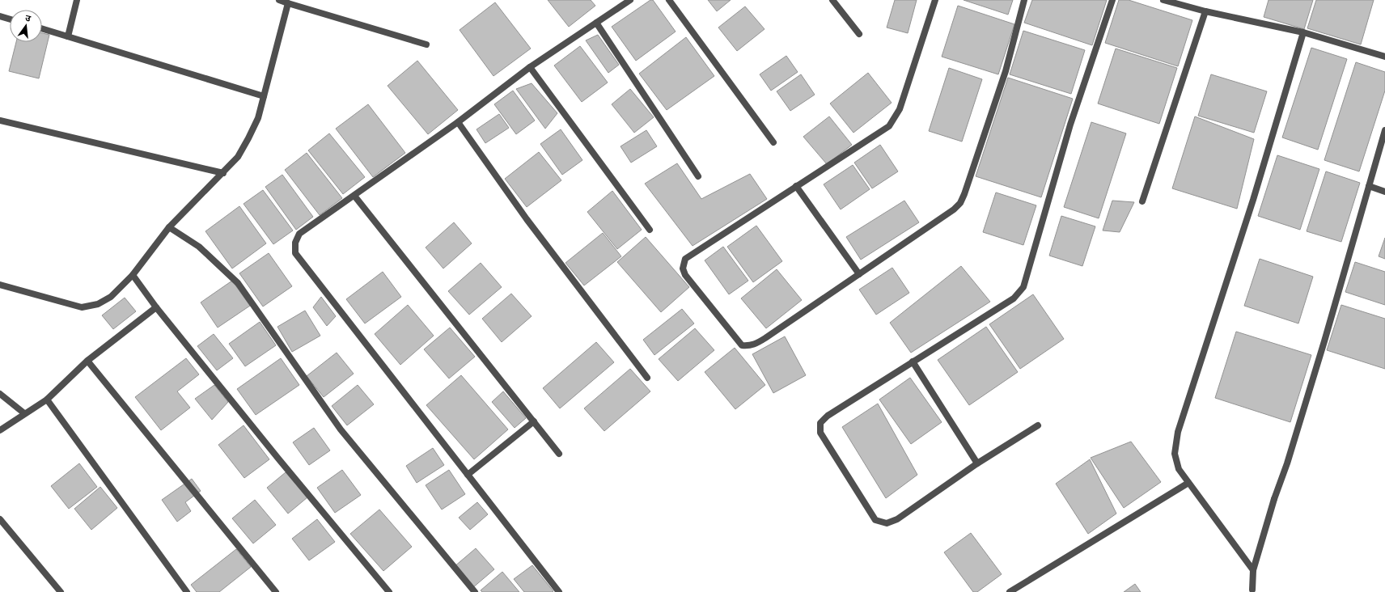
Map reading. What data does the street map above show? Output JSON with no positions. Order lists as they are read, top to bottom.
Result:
{
  "north": "top"
}
